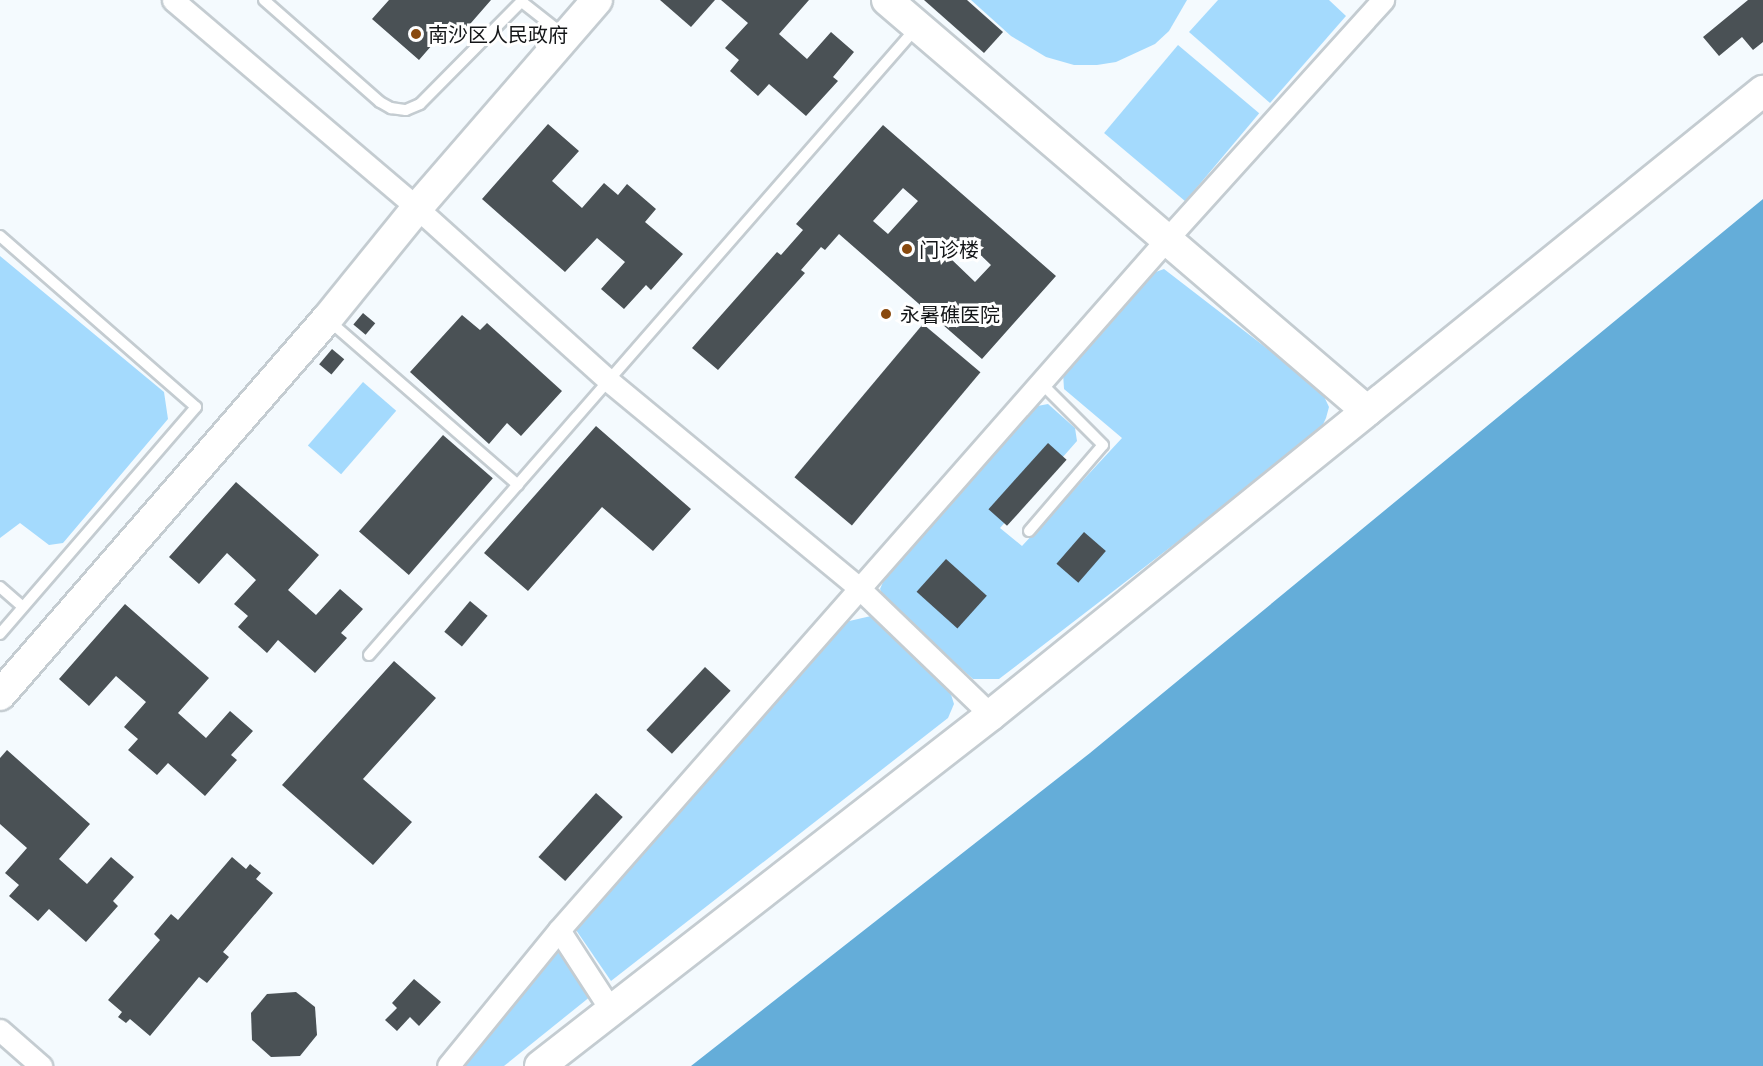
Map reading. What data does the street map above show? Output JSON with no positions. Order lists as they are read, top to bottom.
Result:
{
  "places": ["南沙区人民政府", "门诊楼", "永暑礁医院"]
}
